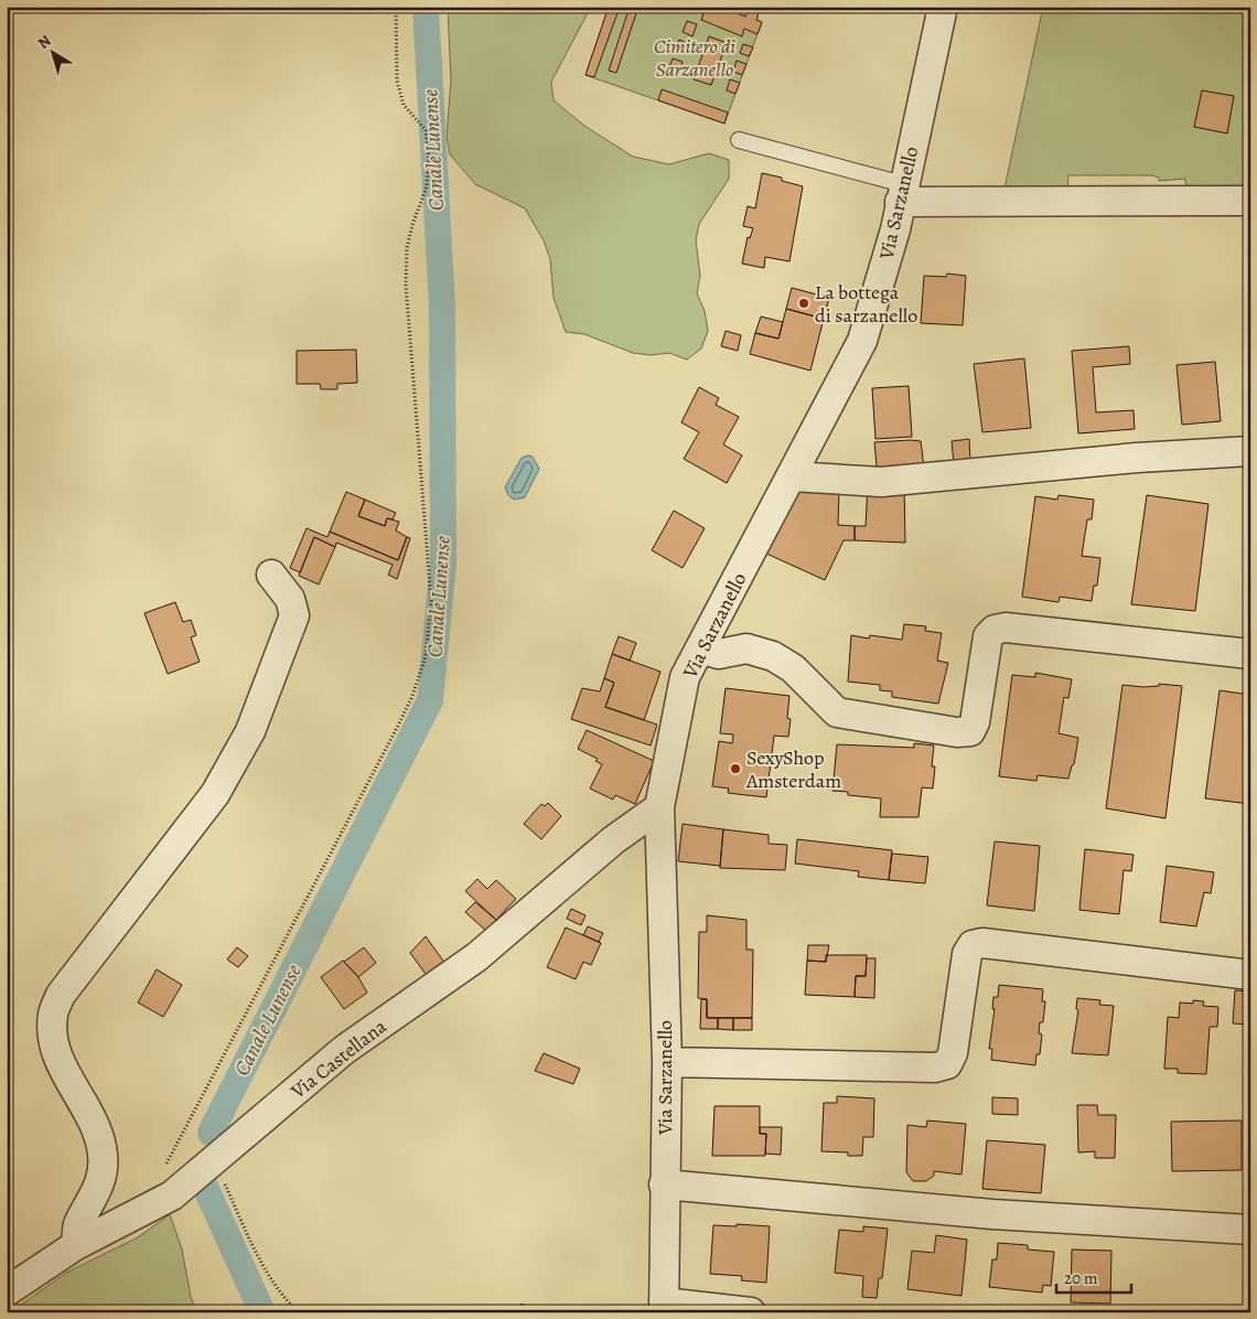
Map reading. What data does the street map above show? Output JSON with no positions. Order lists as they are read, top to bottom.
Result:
{
  "streets": {
    "street": ["Via Sarzanello", "Via Castellana"]
  },
  "crossings": [
    ["Via Sarzanello", "Via Castellana"]
  ],
  "water": ["Canale Lunense"],
  "parks": ["Cimitero di Sarzanello"],
  "places": ["La bottega di sarzanello", "SexyShop Amsterdam"],
  "scale_bar": "20 m",
  "north": "top left"
}
